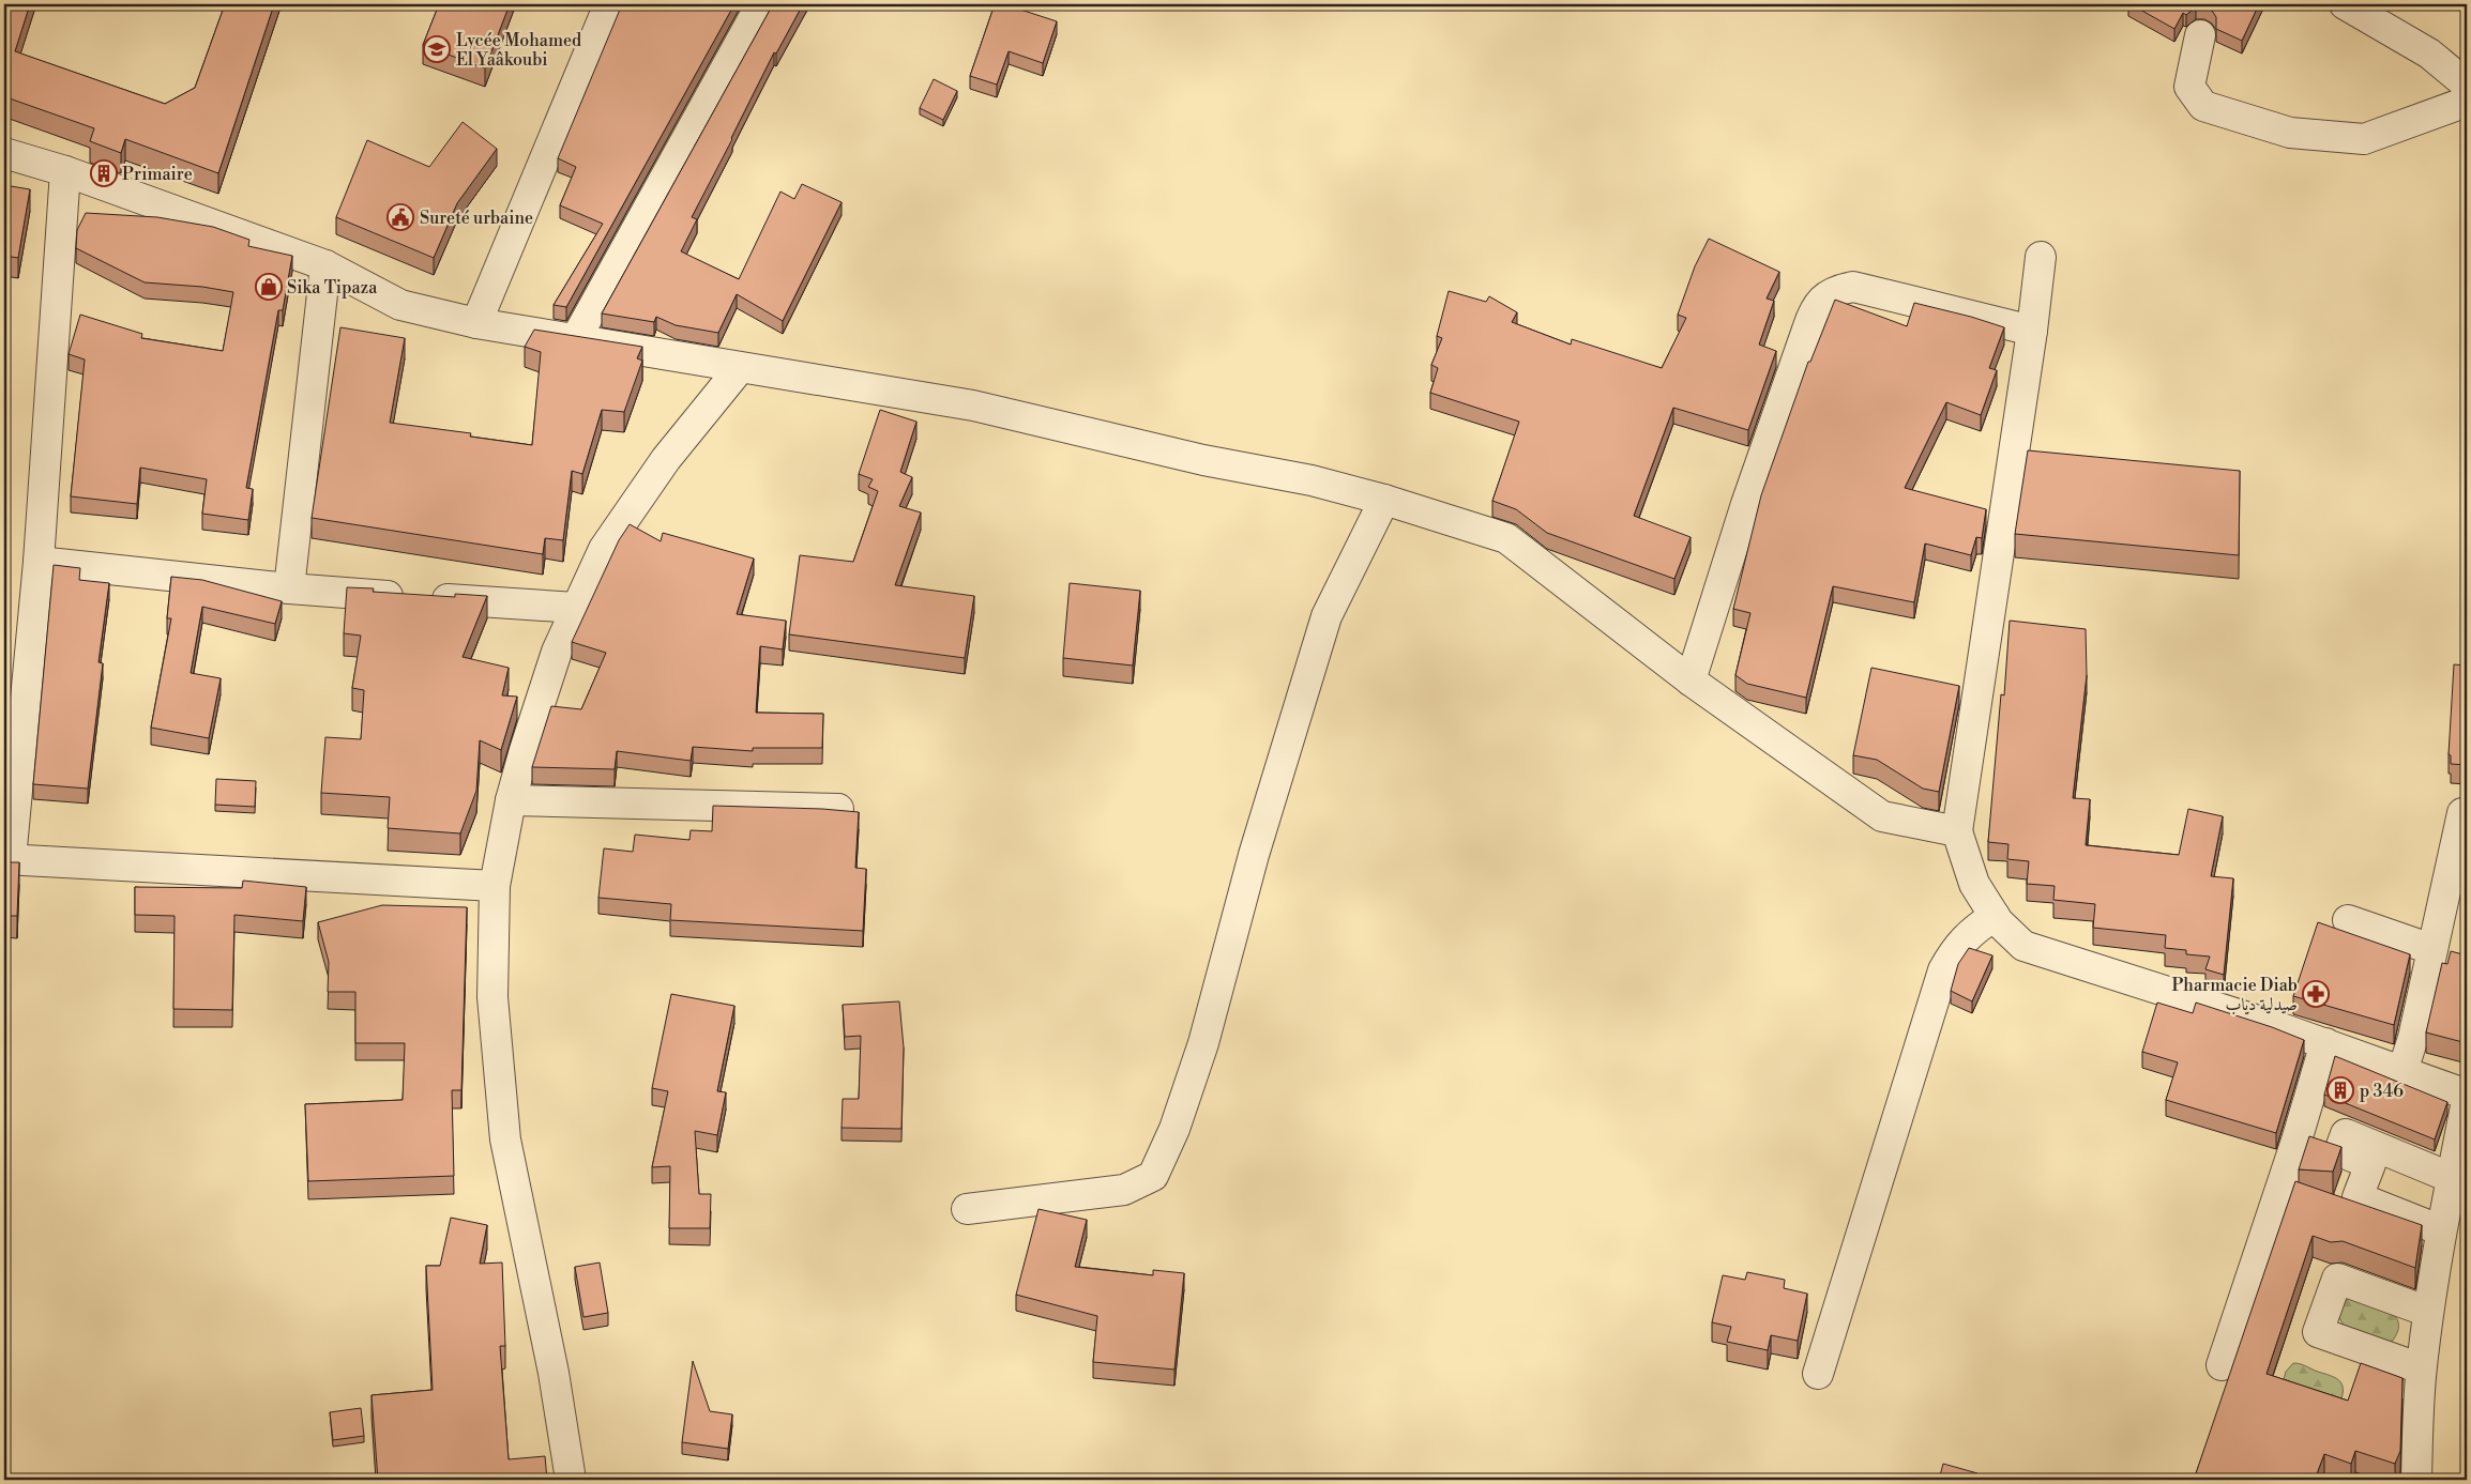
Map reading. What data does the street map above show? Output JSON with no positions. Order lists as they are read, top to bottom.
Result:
{
  "places": {
    "school or university": ["Lycée Mohamed El Yaâkoubi"],
    "building": ["Primaire", "p 346"],
    "public building": ["Sureté urbaine"],
    "shop": ["Sika Tipaza"],
    "pharmacy": ["Pharmacie Diab صيدلية دياب"]
  }
}
